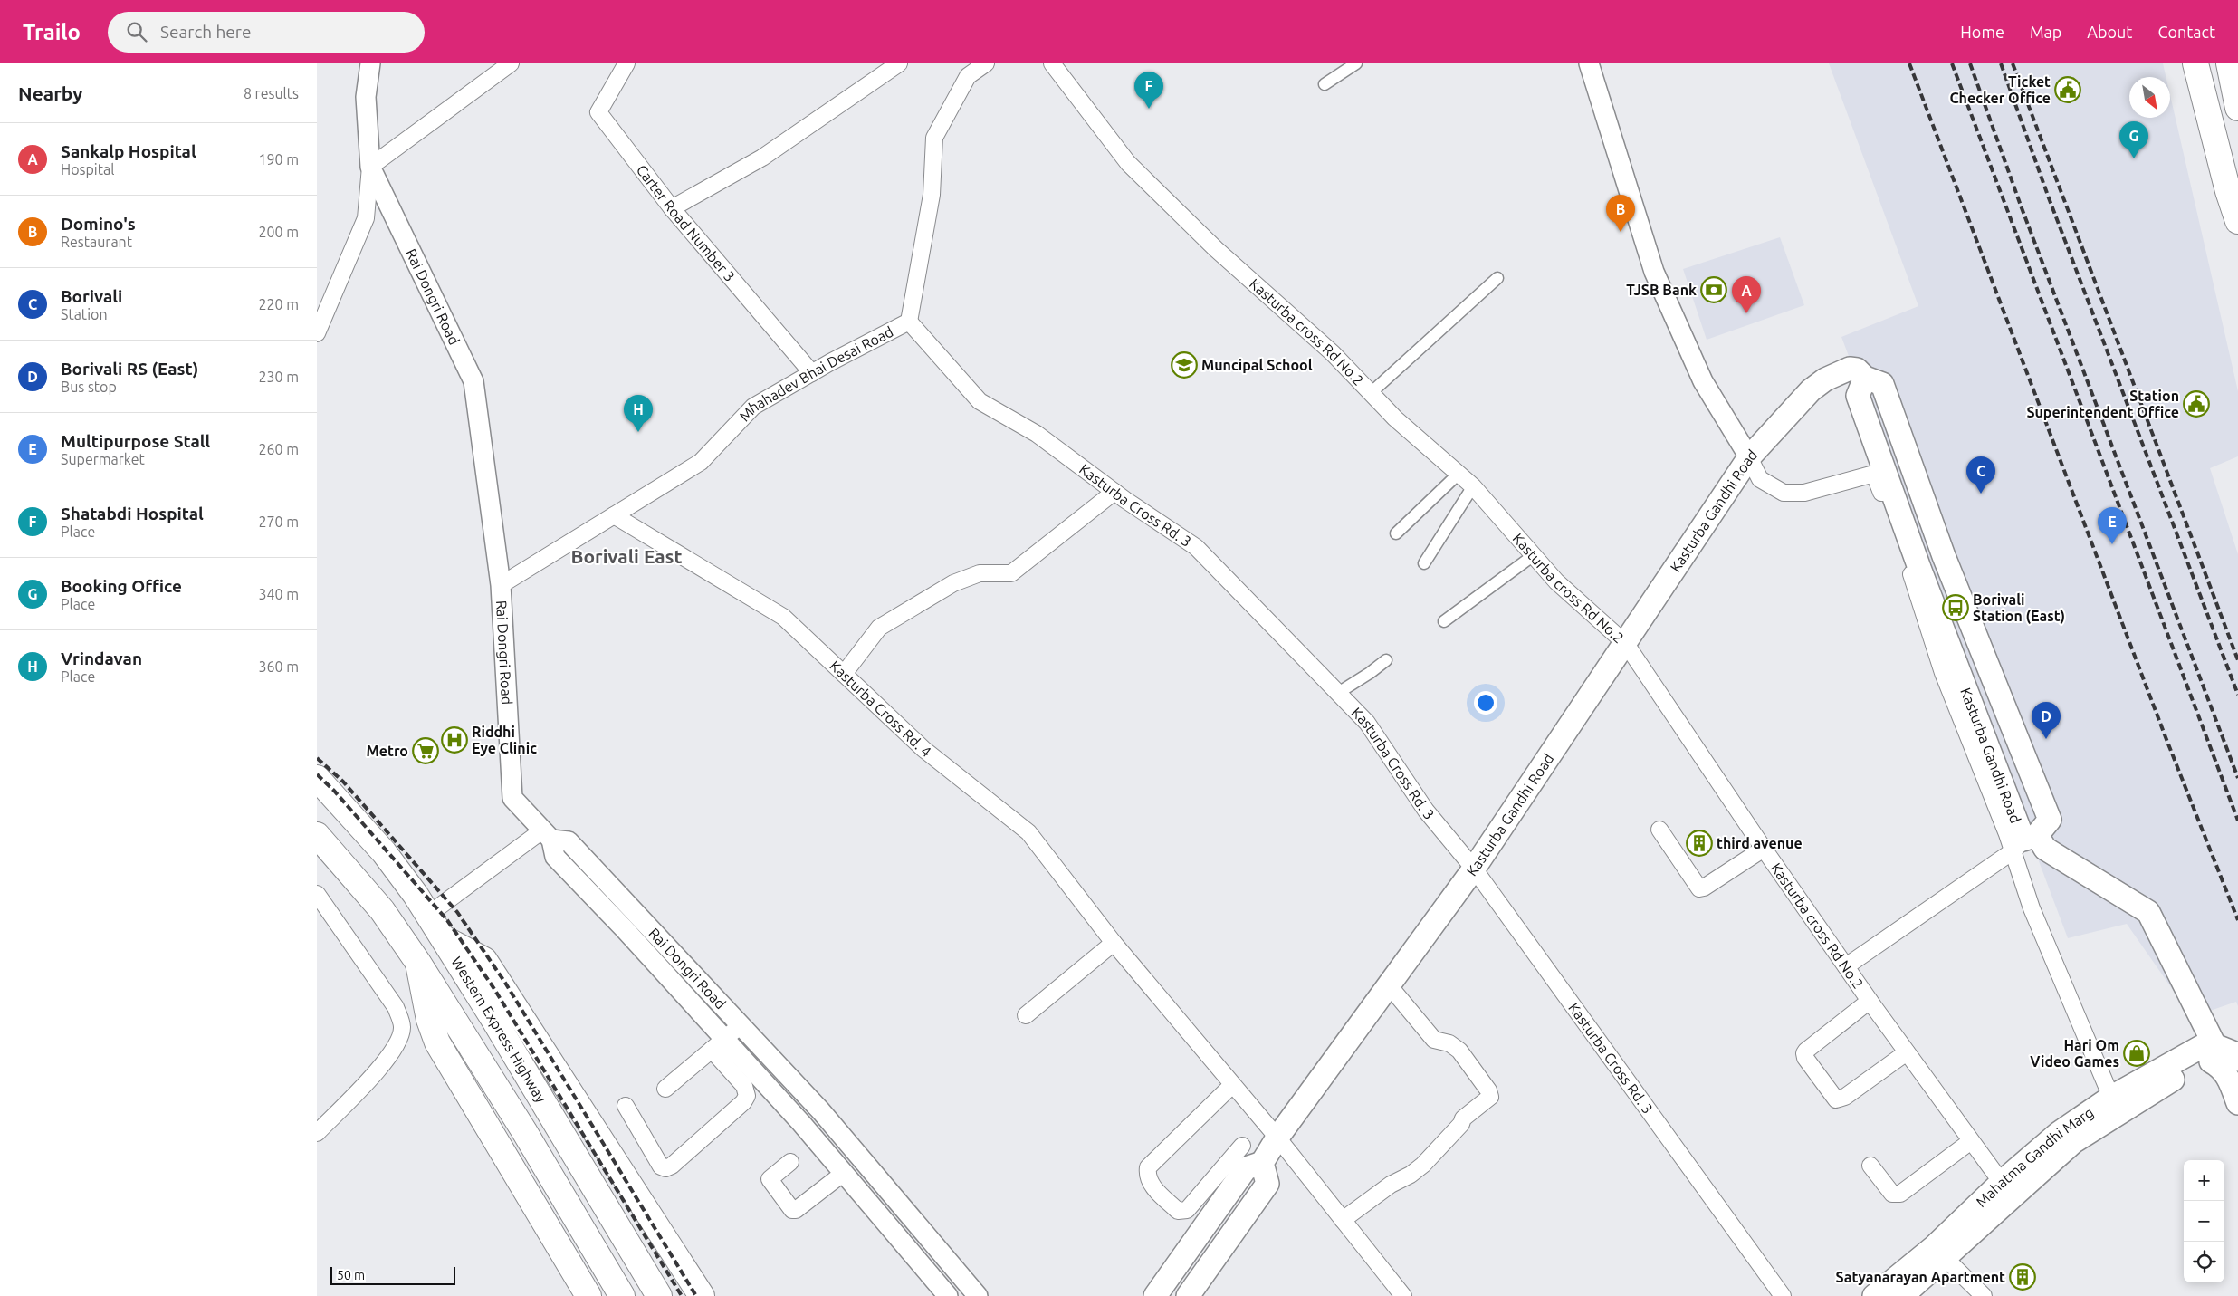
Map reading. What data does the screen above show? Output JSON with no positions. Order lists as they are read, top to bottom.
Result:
{
  "streets": {
    "main road": ["Kasturba Gandhi Road", "Western Express Highway", "Mahatma Gandhi Marg"],
    "street": [
      "Carter Road Number 3",
      "Rai Dongri Road",
      "Kasturba cross Rd No.2",
      "Mhahadev Bhai Desai Road",
      "Kasturba Cross Rd. 3",
      "Kasturba Cross Rd. 4"
    ]
  },
  "crossings": [
    ["Carter Road Number 3", "Mhahadev Bhai Desai Road"],
    ["Rai Dongri Road", "Mhahadev Bhai Desai Road"],
    ["Kasturba cross Rd No.2", "Kasturba Gandhi Road"],
    ["Kasturba cross Rd No.2", "Mahatma Gandhi Marg"],
    ["Mhahadev Bhai Desai Road", "Kasturba Cross Rd. 3"],
    ["Mhahadev Bhai Desai Road", "Kasturba Cross Rd. 4"],
    ["Kasturba Cross Rd. 3", "Kasturba Gandhi Road"],
    ["Kasturba Gandhi Road", "Kasturba Cross Rd. 4"],
    ["Kasturba Gandhi Road", "Mahatma Gandhi Marg"]
  ],
  "districts": ["Borivali East"],
  "places": {
    "public building": ["Ticket Checker Office", "Station Superintendent Office"],
    "bank": ["TJSB Bank"],
    "school or university": ["Muncipal School"],
    "bus stop": ["Borivali Station (East)"],
    "hospital": ["Riddhi Eye Clinic"],
    "supermarket": ["Metro"],
    "building": ["third avenue", "Satyanarayan Apartment"],
    "shop": ["Hari Om Video Games"]
  },
  "scale_bar": "50 m",
  "north": "bottom right",
  "page": {
    "header": "Trailo",
    "search": "Search here",
    "nav": [
      "Home",
      "Map",
      "About",
      "Contact"
    ],
    "heading": ["Nearby", "8 results"],
    "pins": [
      "F",
      "G",
      "B",
      "A",
      "H",
      "C",
      "E",
      "D"
    ],
    "list": [
      {
        "mark": "A",
        "name": "Sankalp Hospital",
        "note": "Hospital",
        "value": "190 m"
      },
      {
        "mark": "B",
        "name": "Domino's",
        "note": "Restaurant",
        "value": "200 m"
      },
      {
        "mark": "C",
        "name": "Borivali",
        "note": "Station",
        "value": "220 m"
      },
      {
        "mark": "D",
        "name": "Borivali RS (East)",
        "note": "Bus stop",
        "value": "230 m"
      },
      {
        "mark": "E",
        "name": "Multipurpose Stall",
        "note": "Supermarket",
        "value": "260 m"
      },
      {
        "mark": "F",
        "name": "Shatabdi Hospital",
        "note": "Place",
        "value": "270 m"
      },
      {
        "mark": "G",
        "name": "Booking Office",
        "note": "Place",
        "value": "340 m"
      },
      {
        "mark": "H",
        "name": "Vrindavan",
        "note": "Place",
        "value": "360 m"
      }
    ],
    "map_buttons": ["+", "−"],
    "scale": "50 m"
  }
}
